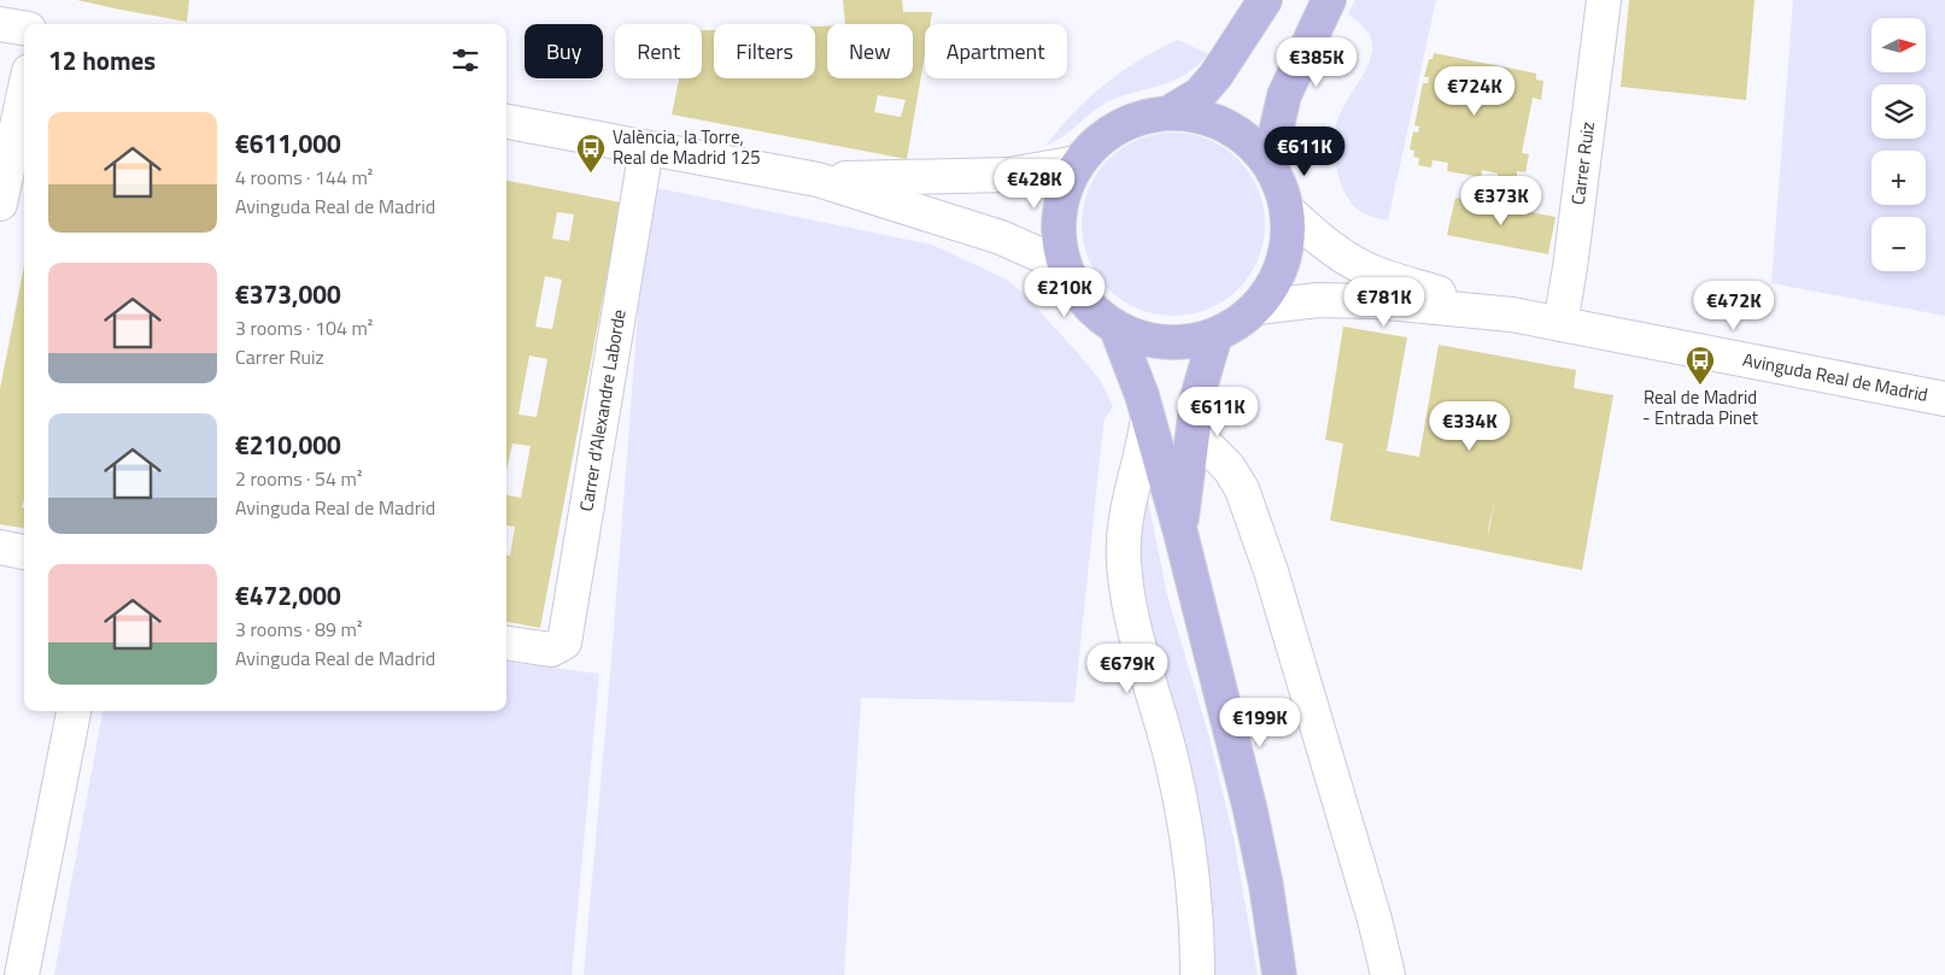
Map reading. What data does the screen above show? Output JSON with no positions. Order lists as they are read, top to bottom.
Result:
{
  "streets": {
    "street": ["Carrer Ruiz", "Avinguda Real de Madrid", "Carrer d'Alexandre Laborde"]
  },
  "crossings": [
    ["Carrer Ruiz", "Avinguda Real de Madrid"]
  ],
  "places": {
    "bus stop": ["València, la Torre, Real de Madrid 125", "Real de Madrid - Entrada Pinet"]
  },
  "north": "right",
  "page": {
    "map_buttons": ["+", "−"],
    "chip": [
      "Buy",
      "Rent",
      "Filters",
      "New",
      "Apartment"
    ],
    "heading": "12 homes",
    "price": [
      "€385K",
      "€724K",
      "€611K",
      "€428K",
      "€373K",
      "€210K",
      "€781K",
      "€472K",
      "€611K",
      "€334K",
      "€679K",
      "€199K"
    ],
    "list": [
      {
        "name": "€611,000",
        "note": "4 rooms · 144 m² · Avinguda Real de Madrid"
      },
      {
        "name": "€373,000",
        "note": "3 rooms · 104 m² · Carrer Ruiz"
      },
      {
        "name": "€210,000",
        "note": "2 rooms · 54 m² · Avinguda Real de Madrid"
      },
      {
        "name": "€472,000",
        "note": "3 rooms · 89 m² · Avinguda Real de Madrid"
      }
    ]
  }
}
